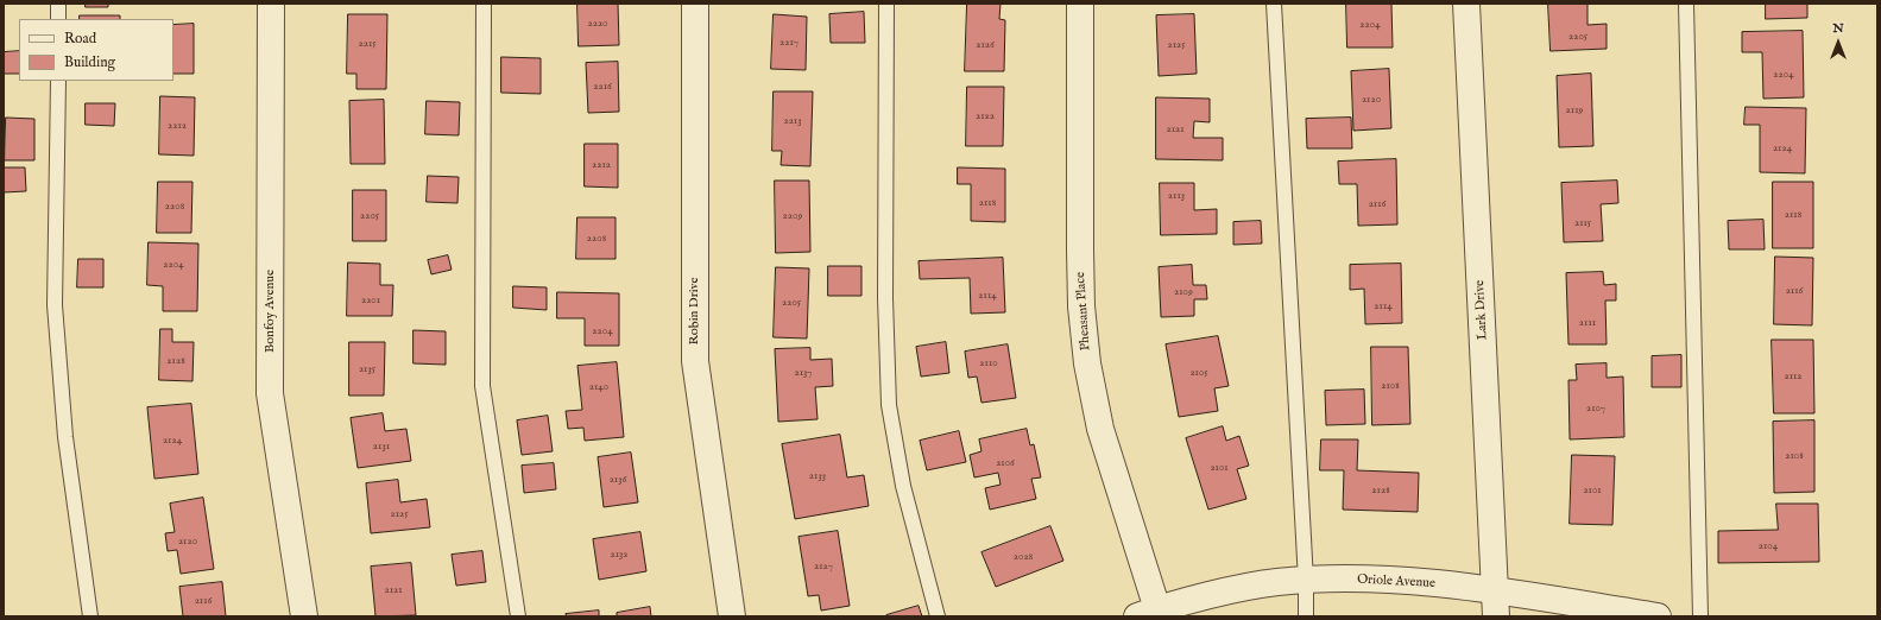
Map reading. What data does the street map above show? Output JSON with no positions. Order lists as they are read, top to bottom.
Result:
{
  "streets": {
    "street": [
      "Lark Drive",
      "Bonfoy Avenue",
      "Robin Drive",
      "Pheasant Place",
      "Oriole Avenue"
    ]
  },
  "crossings": [
    ["Lark Drive", "Oriole Avenue"],
    ["Pheasant Place", "Oriole Avenue"]
  ],
  "house_numbers": [
    "2220",
    "2204",
    "2205",
    "2217",
    "2215",
    "2126",
    "2125",
    "2204",
    "2216",
    "2120",
    "2119",
    "2122",
    "2213",
    "2212",
    "2121",
    "2124",
    "2212",
    "2113",
    "2118",
    "2116",
    "2208",
    "2118",
    "2205",
    "2209",
    "2115",
    "2208",
    "2204",
    "2116",
    "2109",
    "2114",
    "2201",
    "2205",
    "2114",
    "2111",
    "2204",
    "2128",
    "2110",
    "2135",
    "2137",
    "2105",
    "2112",
    "2108",
    "2140",
    "2107",
    "2124",
    "2131",
    "2108",
    "2106",
    "2101",
    "2133",
    "2136",
    "2128",
    "2101",
    "2125",
    "2120",
    "2104",
    "2132",
    "2028",
    "2127",
    "2121",
    "2116"
  ],
  "legend": ["Road", "Building"],
  "north": "top"
}
